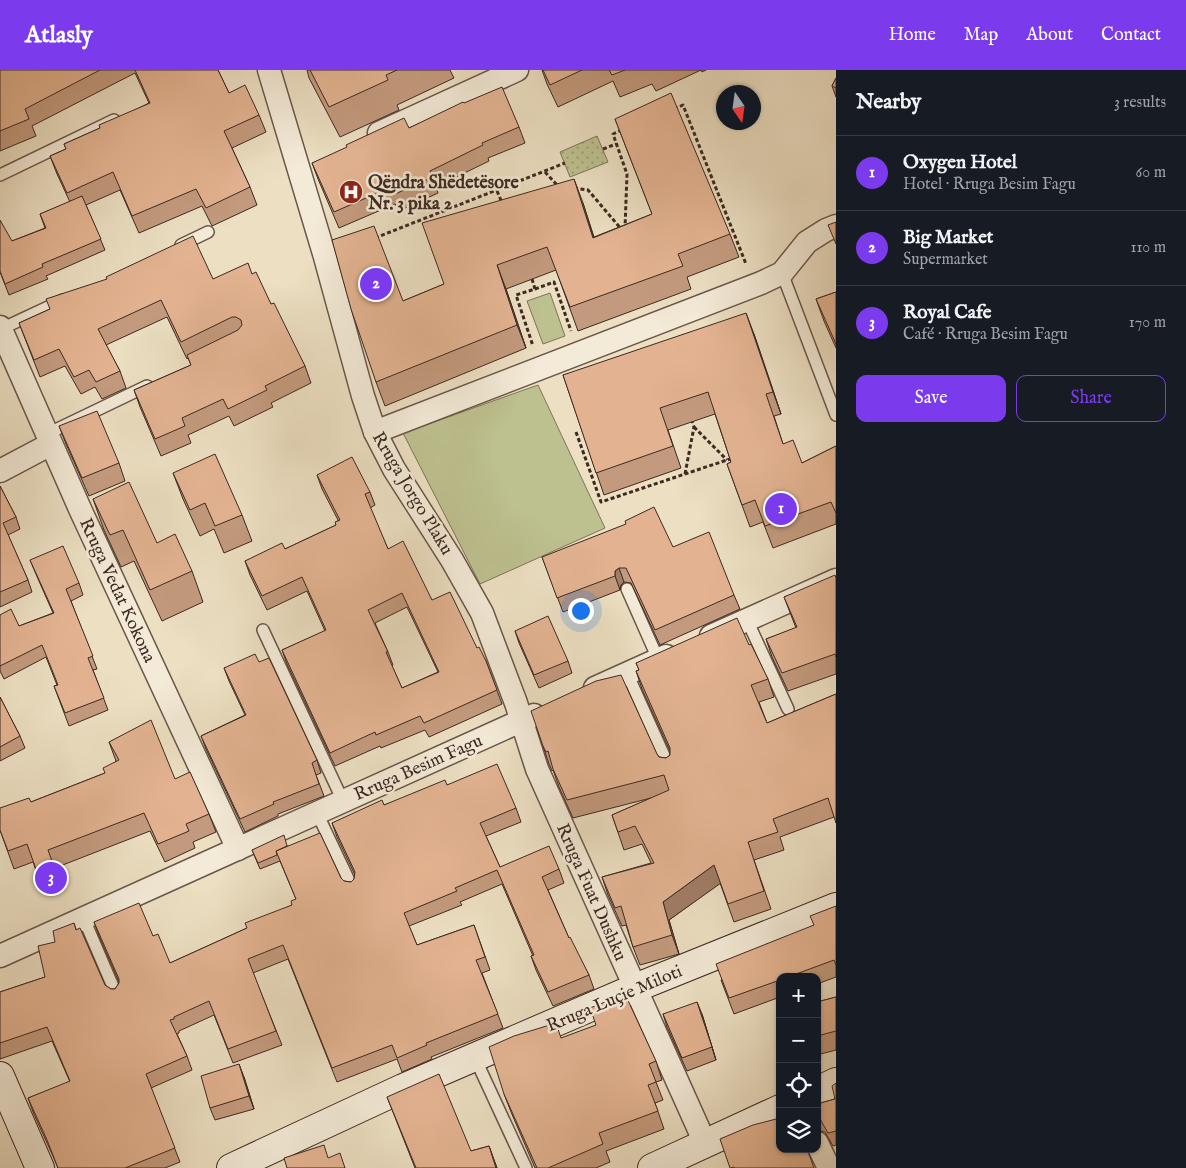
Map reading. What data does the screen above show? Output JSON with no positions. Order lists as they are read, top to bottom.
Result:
{
  "streets": {
    "street": [
      "Rruga Jorgo Plaku",
      "Rruga Vedat Kokona",
      "Rruga Besim Fagu",
      "Rruga Fuat Dushku",
      "Rruga Luçie Miloti"
    ]
  },
  "crossings": [
    ["Rruga Jorgo Plaku", "Rruga Besim Fagu"],
    ["Rruga Jorgo Plaku", "Rruga Fuat Dushku"],
    ["Rruga Vedat Kokona", "Rruga Besim Fagu"],
    ["Rruga Besim Fagu", "Rruga Fuat Dushku"],
    ["Rruga Fuat Dushku", "Rruga Luçie Miloti"]
  ],
  "places": {
    "hospital": ["Qëndra Shëdetësore Nr. 3 pika 2"]
  },
  "north": "bottom",
  "page": {
    "header": "Atlasly",
    "nav": [
      "Home",
      "Map",
      "About",
      "Contact"
    ],
    "heading": ["Nearby", "3 results"],
    "list": [
      {
        "mark": "1",
        "name": "Oxygen Hotel",
        "note": "Hotel · Rruga Besim Fagu",
        "value": "60 m"
      },
      {
        "mark": "2",
        "name": "Big Market",
        "note": "Supermarket",
        "value": "110 m"
      },
      {
        "mark": "3",
        "name": "Royal Cafe",
        "note": "Café · Rruga Besim Fagu",
        "value": "170 m"
      }
    ],
    "pins": ["2", "1", "3"],
    "buttons": ["Save", "Share"],
    "map_buttons": ["+", "−"]
  }
}
